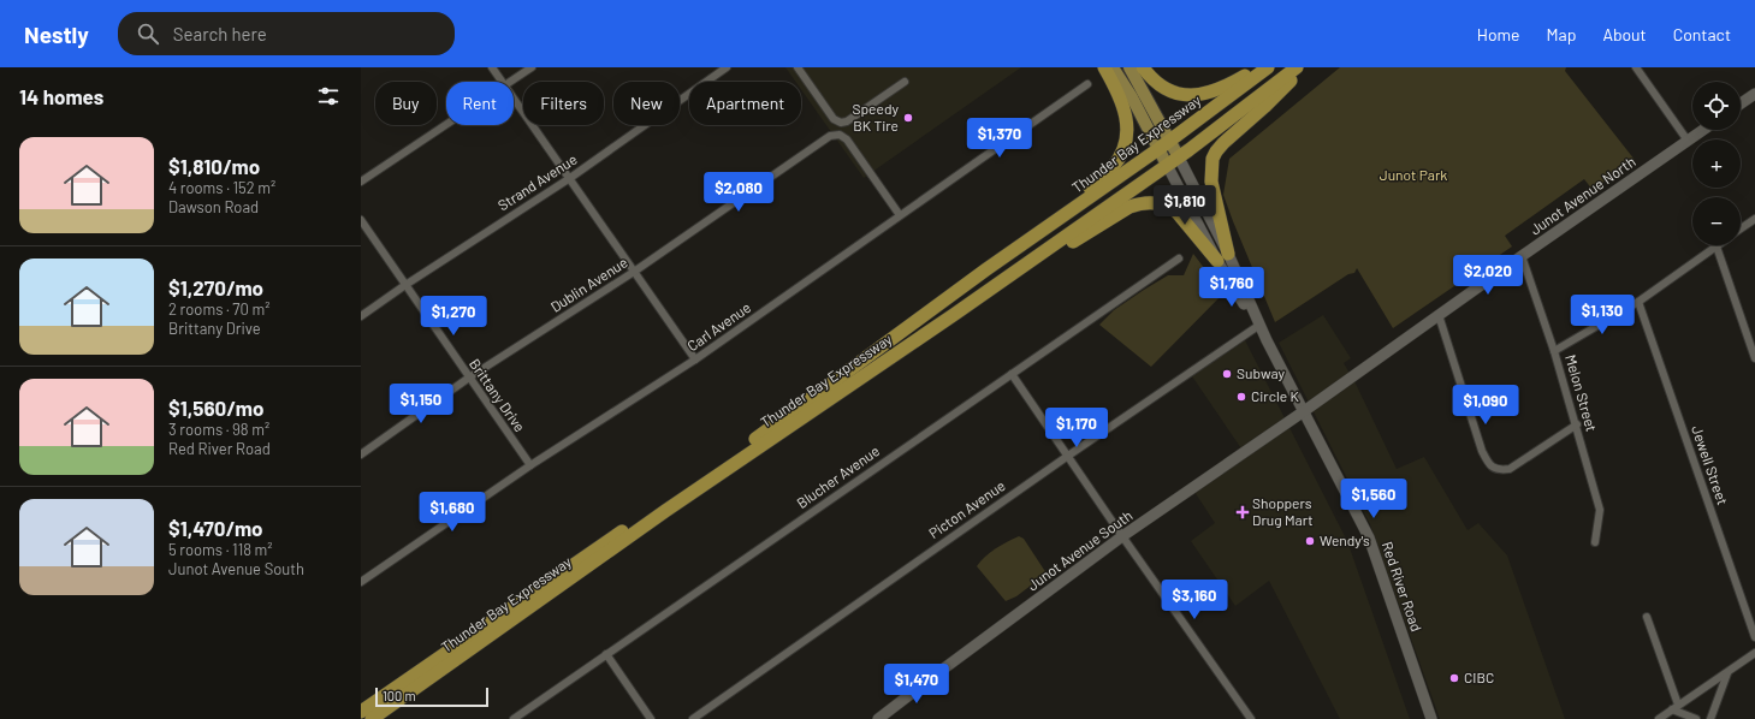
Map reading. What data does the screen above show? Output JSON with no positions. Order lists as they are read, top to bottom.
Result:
{
  "streets": {
    "highway": ["Thunder Bay Expressway"],
    "main road": ["Junot Avenue North", "Junot Avenue South", "Red River Road"],
    "street": [
      "Strand Avenue",
      "Dublin Avenue",
      "Carl Avenue",
      "Melon Street",
      "Brittany Drive",
      "Jewell Street",
      "Blucher Avenue",
      "Picton Avenue"
    ]
  },
  "crossings": [
    ["Strand Avenue", "Brittany Drive"],
    ["Junot Avenue North", "Melon Street"],
    ["Junot Avenue North", "Junot Avenue South"],
    ["Junot Avenue North", "Red River Road"],
    ["Dublin Avenue", "Carl Avenue"],
    ["Dublin Avenue", "Brittany Drive"],
    ["Carl Avenue", "Brittany Drive"],
    ["Junot Avenue South", "Red River Road"]
  ],
  "parks": ["Junot Park"],
  "places": {
    "other": [
      "Speedy BK Tire",
      "Subway",
      "Circle K",
      "Wendy's",
      "CIBC"
    ],
    "health": ["Shoppers Drug Mart"]
  },
  "scale_bar": "100 m",
  "page": {
    "header": "Nestly",
    "search": "Search here",
    "nav": [
      "Home",
      "Map",
      "About",
      "Contact"
    ],
    "heading": "14 homes",
    "map_buttons": ["+", "−"],
    "chip": [
      "Buy",
      "Rent",
      "Filters",
      "New",
      "Apartment"
    ],
    "price": [
      "$1,370",
      "$2,080",
      "$1,810",
      "$2,020",
      "$1,760",
      "$1,130",
      "$1,270",
      "$1,150",
      "$1,090",
      "$1,170",
      "$1,560",
      "$1,680",
      "$3,160",
      "$1,470"
    ],
    "list": [
      {
        "name": "$1,810/mo",
        "note": "4 rooms · 152 m² · Dawson Road"
      },
      {
        "name": "$1,270/mo",
        "note": "2 rooms · 70 m² · Brittany Drive"
      },
      {
        "name": "$1,560/mo",
        "note": "3 rooms · 98 m² · Red River Road"
      },
      {
        "name": "$1,470/mo",
        "note": "5 rooms · 118 m² · Junot Avenue South"
      }
    ],
    "scale": "100 m"
  }
}
